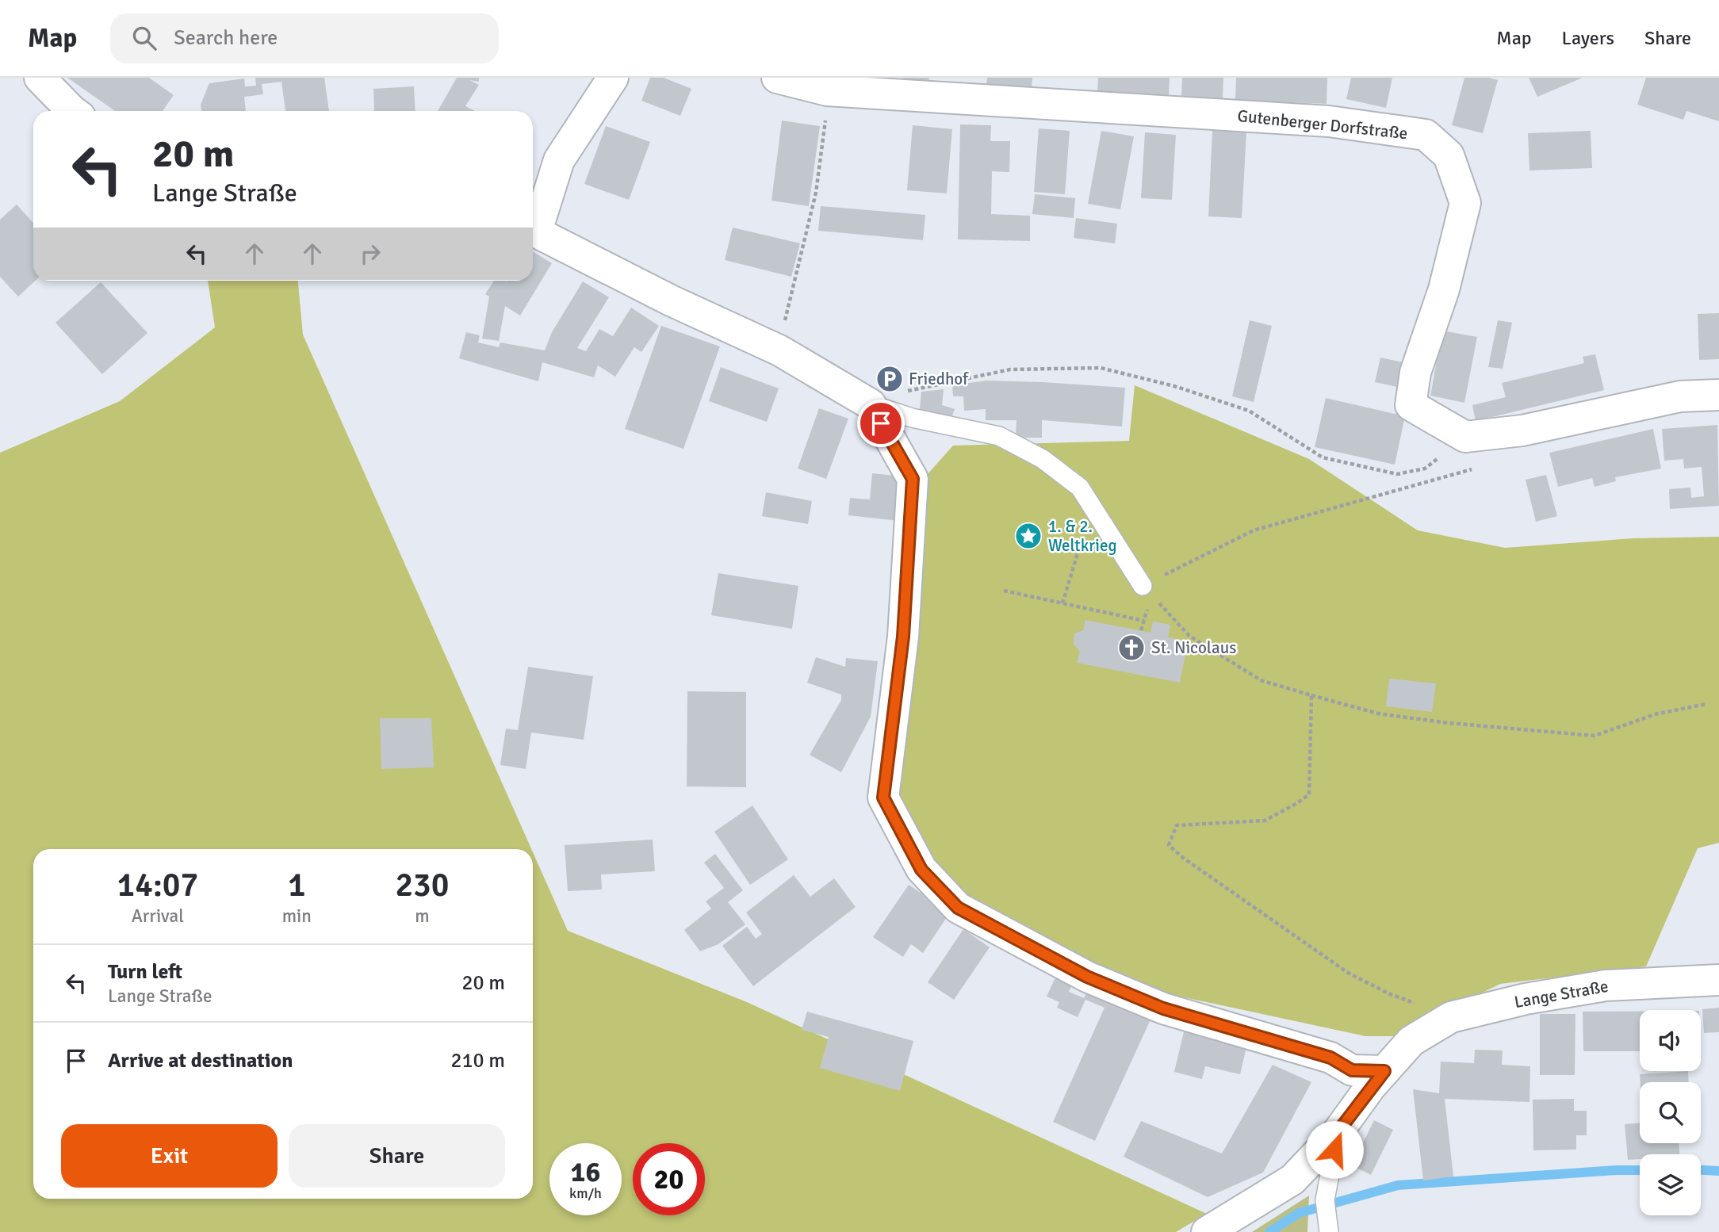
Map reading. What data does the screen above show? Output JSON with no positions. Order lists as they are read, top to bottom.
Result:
{
  "streets": {
    "street": ["Gutenberger Dorfstraße", "Lange Straße"]
  },
  "places": {
    "parking": ["Friedhof"],
    "place": ["1. & 2. Weltkrieg"],
    "church": ["St. Nicolaus"]
  },
  "page": {
    "header": "Map",
    "search": "Search here",
    "nav": ["Map", "Layers", "Share"],
    "turn": ["20 m", "Lange Straße"],
    "eta": [
      "14:07",
      "Arrival",
      "1",
      "min",
      "230",
      "m"
    ],
    "list": [
      {
        "name": "Turn left",
        "note": "Lange Straße",
        "value": "20 m"
      },
      {
        "name": "Arrive at destination",
        "value": "210 m"
      }
    ],
    "buttons": ["Exit", "Share"],
    "speed": "16 km/h",
    "limit": "20"
  }
}
